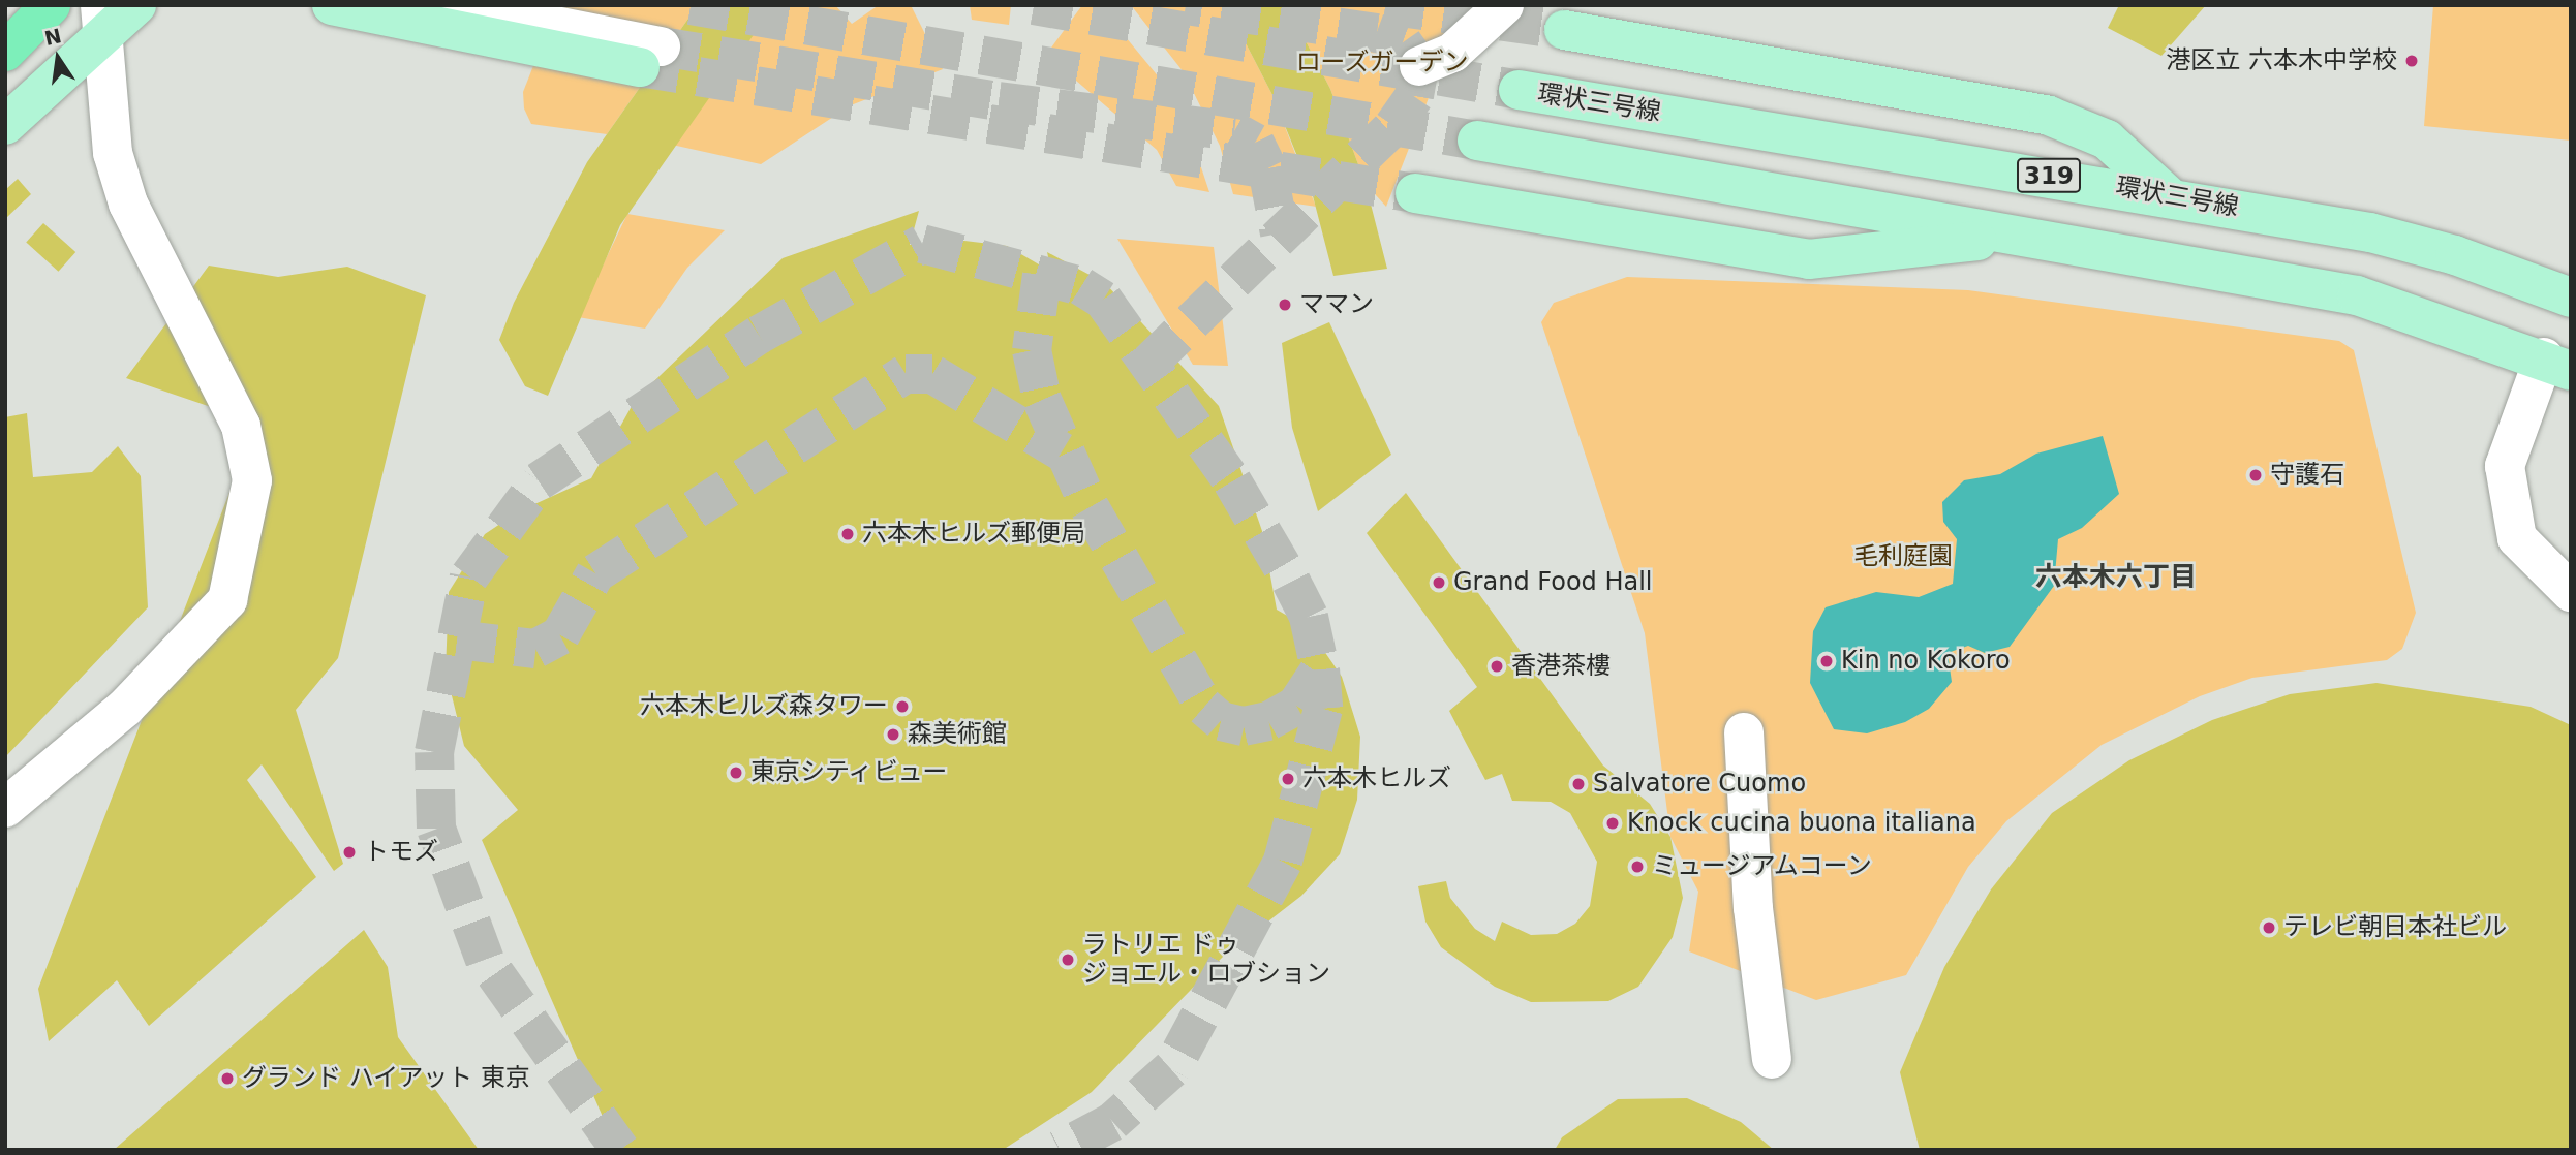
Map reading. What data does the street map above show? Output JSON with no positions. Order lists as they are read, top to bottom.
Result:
{
  "streets": {
    "main road": ["環状三号線", "319"]
  },
  "districts": ["六本木六丁目"],
  "parks": ["ローズガーデン", "毛利庭園"],
  "places": [
    "港区立 六本木中学校",
    "ママン",
    "守護石",
    "六本木ヒルズ郵便局",
    "Grand Food Hall",
    "Kin no Kokoro",
    "香港茶樓",
    "六本木ヒルズ森タワー",
    "森美術館",
    "東京シティビュー",
    "六本木ヒルズ",
    "Salvatore Cuomo",
    "Knock cucina buona italiana",
    "トモズ",
    "ミュージアムコーン",
    "テレビ朝日本社ビル",
    "ラトリエ ドゥ ジョエル・ロブション",
    "グランド ハイアット 東京"
  ],
  "north": "top"
}
